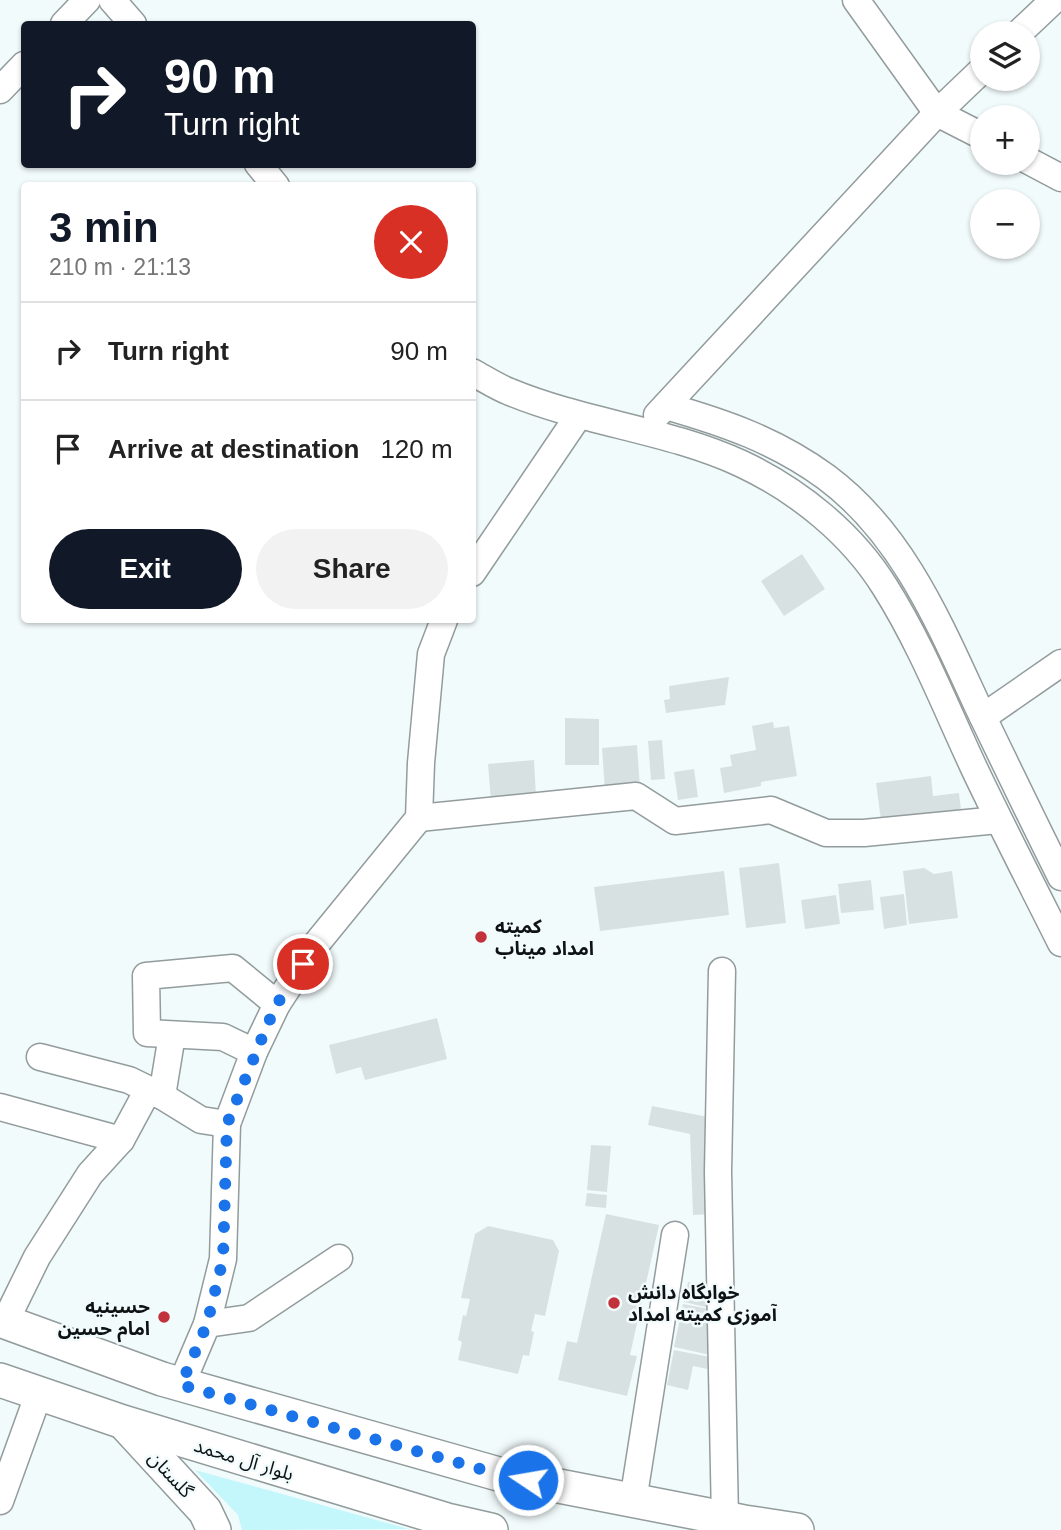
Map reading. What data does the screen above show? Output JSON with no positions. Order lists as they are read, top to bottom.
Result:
{
  "streets": {
    "main road": ["بلوار آل محمد", "گلستان"]
  },
  "crossings": [
    ["بلوار آل محمد", "گلستان"]
  ],
  "places": ["کمیته امداد میناب", "خوابگاه دانش آموزی کمیته امداد", "حسینیه امام حسین"],
  "page": {
    "map_buttons": ["+", "−"],
    "turn": ["90 m", "Turn right"],
    "heading": ["3 min", "210 m · 21:13"],
    "list": [
      {
        "name": "Turn right",
        "value": "90 m"
      },
      {
        "name": "Arrive at destination",
        "value": "120 m"
      }
    ],
    "buttons": ["Exit", "Share"]
  }
}
